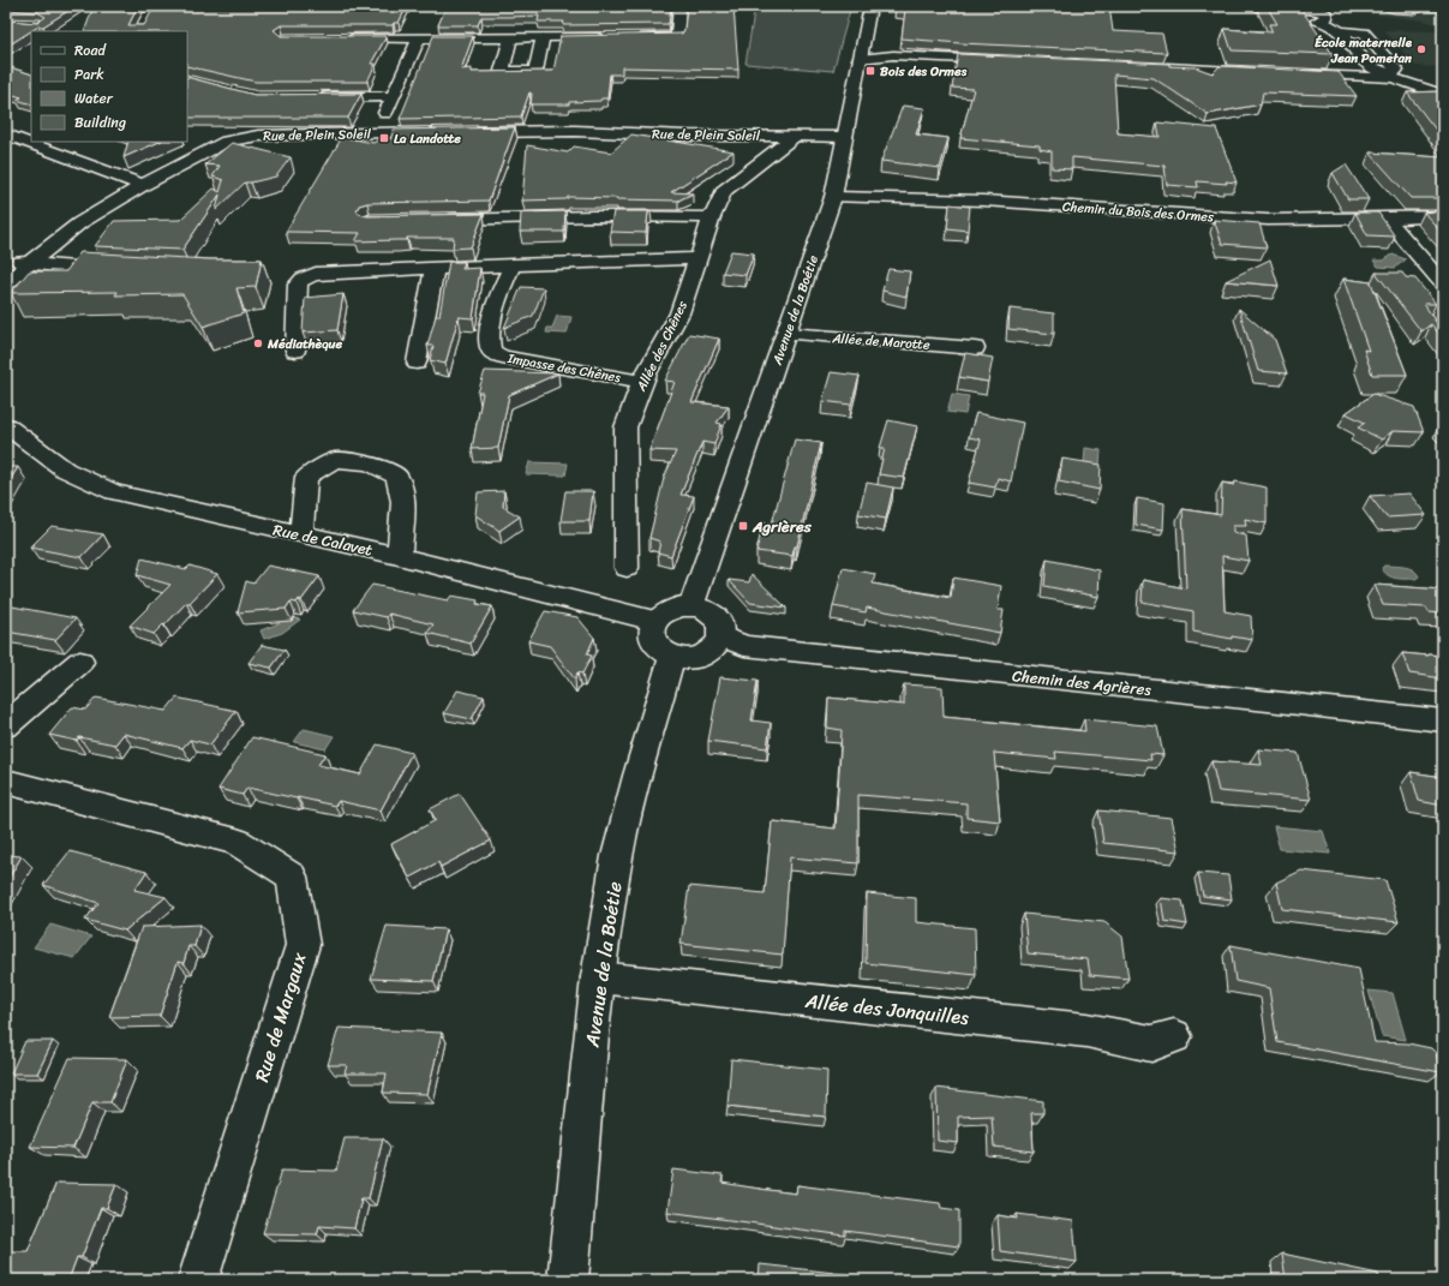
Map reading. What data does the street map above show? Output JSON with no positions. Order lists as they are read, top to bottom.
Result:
{
  "streets": {
    "street": [
      "Rue de Plein Soleil",
      "Chemin du Bois des Ormes",
      "Avenue de la Boétie",
      "Allée de Marotte",
      "Allée des Chênes",
      "Impasse des Chênes",
      "Rue de Calavet",
      "Chemin des Agrières",
      "Allée des Jonquilles",
      "Rue de Margaux"
    ]
  },
  "crossings": [
    ["Rue de Plein Soleil", "Avenue de la Boétie"],
    ["Rue de Plein Soleil", "Allée des Chênes"],
    ["Chemin du Bois des Ormes", "Avenue de la Boétie"],
    ["Avenue de la Boétie", "Allée de Marotte"],
    ["Avenue de la Boétie", "Rue de Calavet"],
    ["Avenue de la Boétie", "Chemin des Agrières"],
    ["Avenue de la Boétie", "Allée des Jonquilles"],
    ["Allée des Chênes", "Impasse des Chênes"],
    ["Rue de Calavet", "Chemin des Agrières"]
  ],
  "places": {
    "other": ["École maternelle Jean Pometan", "Médiathèque"],
    "transit": ["Bois des Ormes", "La Landotte", "Agrières"]
  },
  "legend": [
    "Road",
    "Park",
    "Water",
    "Building"
  ]
}
